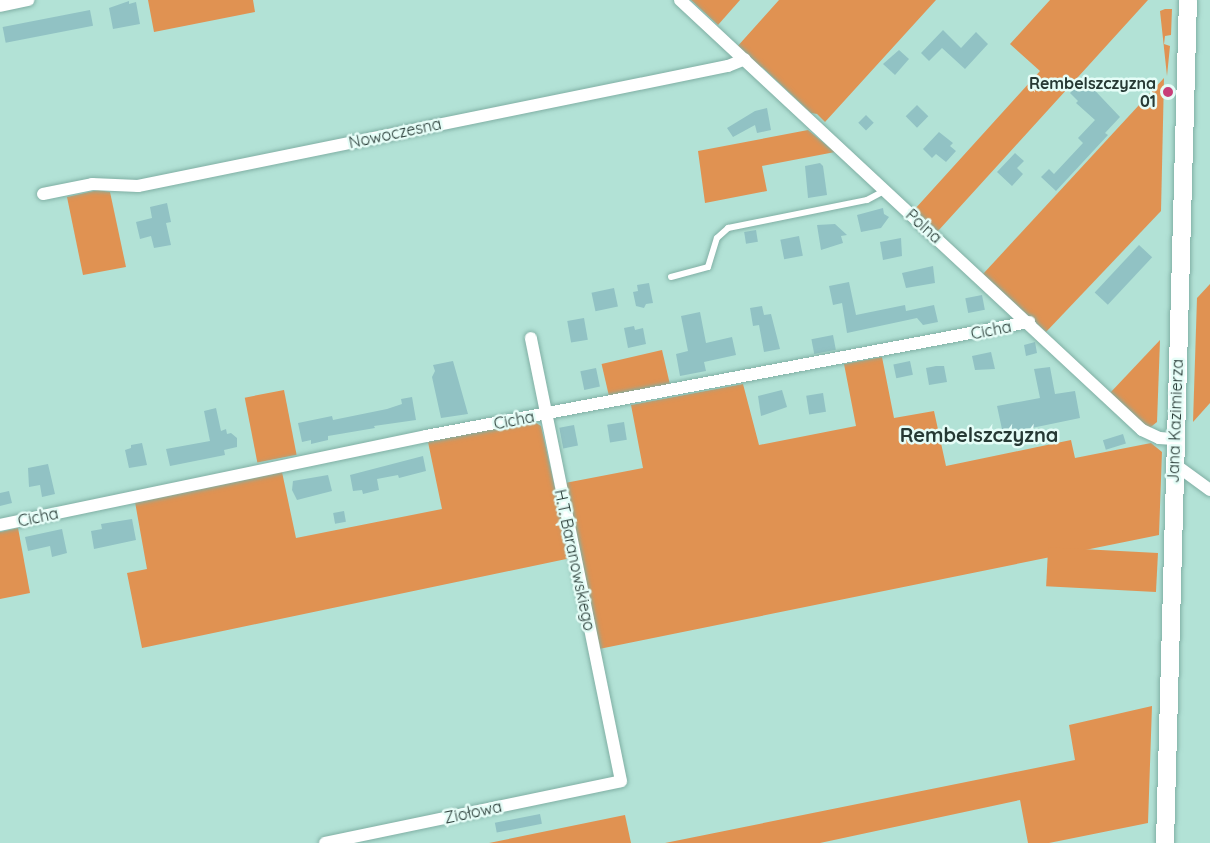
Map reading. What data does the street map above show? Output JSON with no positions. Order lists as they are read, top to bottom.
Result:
{
  "streets": {
    "main road": ["Jana Kazimierza"],
    "street": [
      "Nowoczesna",
      "Polna",
      "Cicha",
      "H.T. Baranowskiego",
      "Ziołowa"
    ]
  },
  "crossings": [
    ["Nowoczesna", "Polna"],
    ["Polna", "Cicha"],
    ["Polna", "Jana Kazimierza"],
    ["Cicha", "H.T. Baranowskiego"],
    ["H.T. Baranowskiego", "Ziołowa"]
  ],
  "districts": ["Rembelszczyzna"],
  "places": ["Rembelszczyzna 01"]
}
